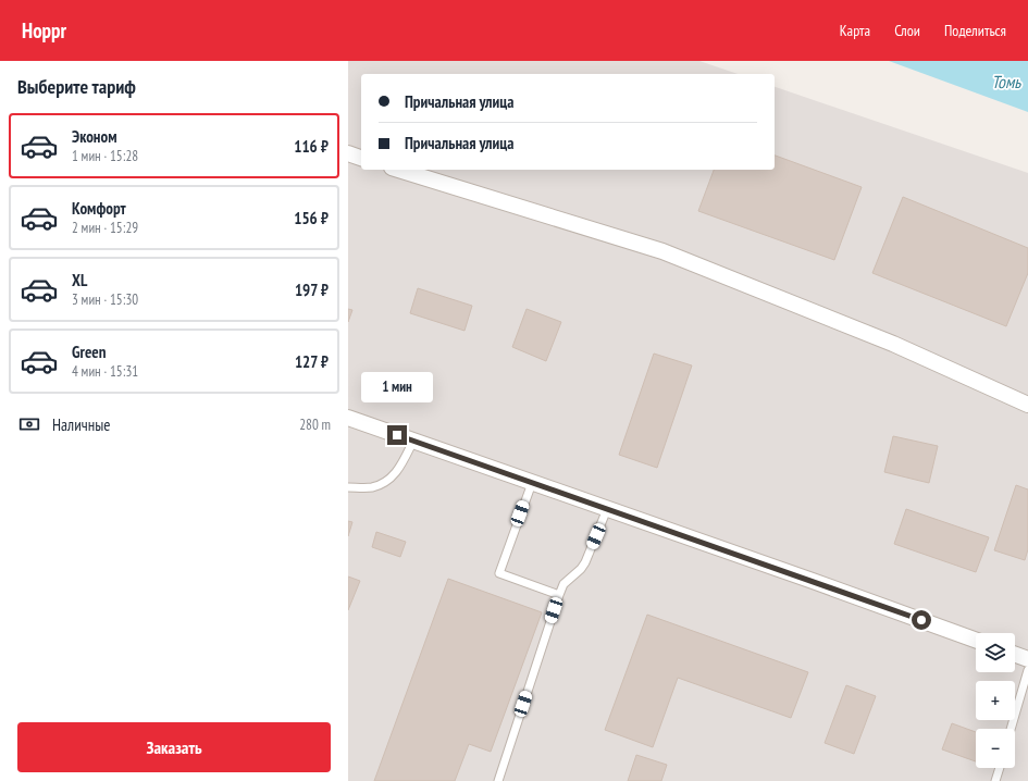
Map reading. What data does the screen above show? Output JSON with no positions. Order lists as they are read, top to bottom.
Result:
{
  "water": ["Томь"],
  "page": {
    "header": "Hoppr",
    "nav": ["Карта", "Слои", "Поделиться"],
    "heading": "Выберите тариф",
    "banner": ["Причальная улица", "Причальная улица"],
    "list": [
      {
        "name": "Эконом",
        "note": "1 мин · 15:28",
        "value": "116 ₽"
      },
      {
        "name": "Комфорт",
        "note": "2 мин · 15:29",
        "value": "156 ₽"
      },
      {
        "name": "XL",
        "note": "3 мин · 15:30",
        "value": "197 ₽"
      },
      {
        "name": "Green",
        "note": "4 мин · 15:31",
        "value": "127 ₽"
      }
    ],
    "bubble": "1 мин",
    "pay": ["Наличные", "280 m"],
    "map_buttons": ["+", "−"],
    "buttons": "Заказать"
  }
}
